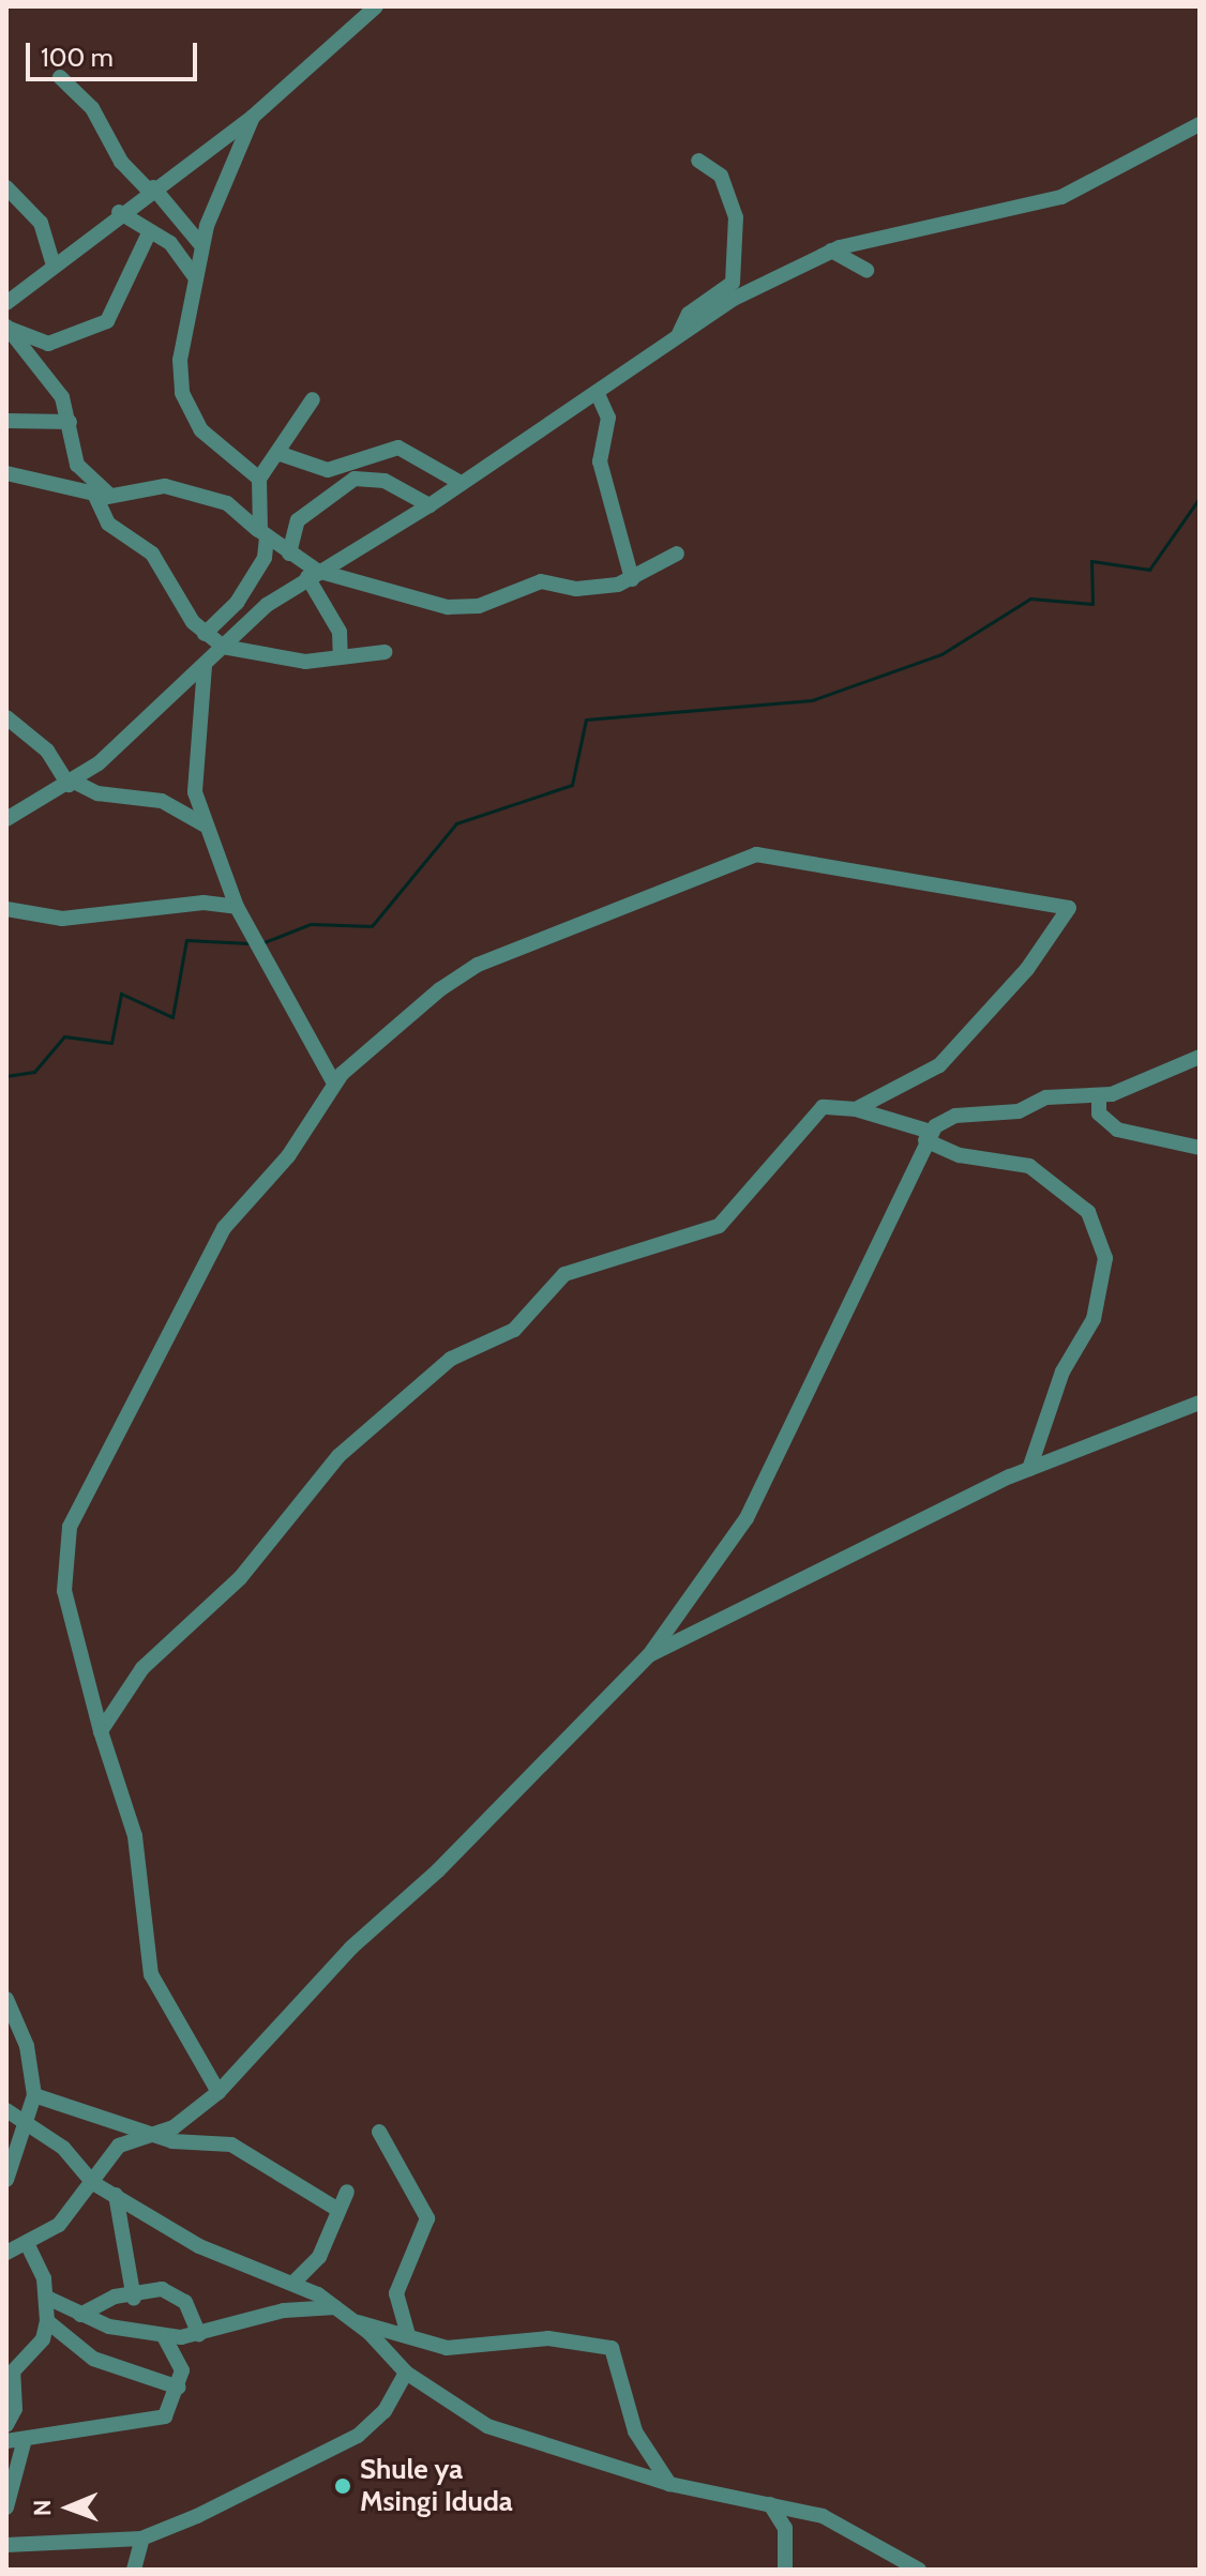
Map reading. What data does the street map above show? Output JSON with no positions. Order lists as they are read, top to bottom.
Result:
{
  "places": ["Shule ya Msingi Iduda"],
  "scale_bar": "100 m",
  "north": "left"
}
